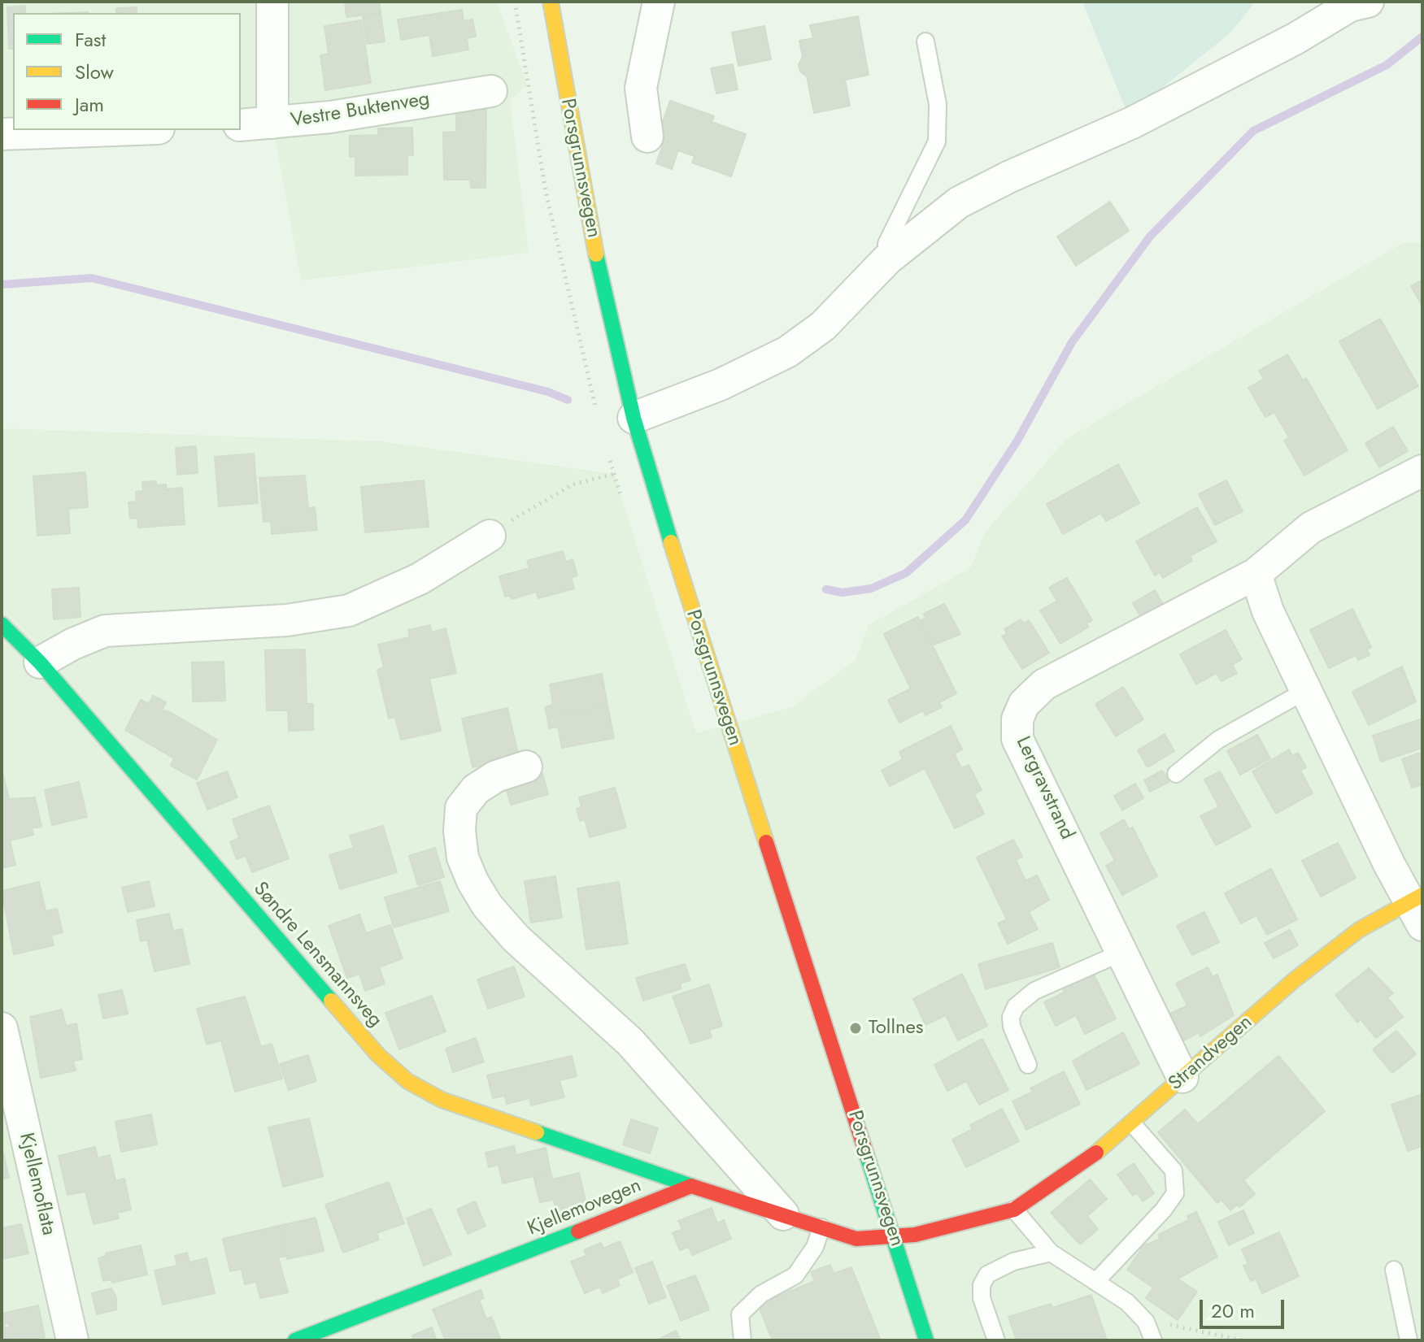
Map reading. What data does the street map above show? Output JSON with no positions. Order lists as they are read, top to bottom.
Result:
{
  "streets": {
    "main road": [
      "Porsgrunnsvegen",
      "Søndre Lensmannsveg",
      "Strandvegen",
      "Kjellemovegen"
    ],
    "street": ["Vestre Buktenveg", "Lergravstrand", "Kjellemoflata"]
  },
  "crossings": [
    ["Porsgrunnsvegen", "Strandvegen"],
    ["Lergravstrand", "Strandvegen"],
    ["Søndre Lensmannsveg", "Kjellemovegen"]
  ],
  "places": ["Tollnes"],
  "legend": ["Fast", "Slow", "Jam"],
  "scale_bar": "20 m"
}
